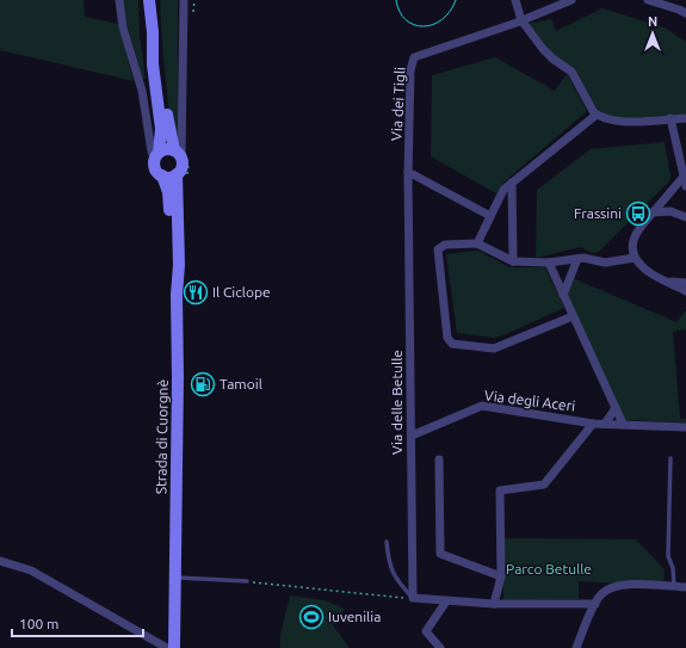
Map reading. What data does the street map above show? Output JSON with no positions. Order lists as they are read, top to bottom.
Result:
{
  "streets": {
    "main road": ["Strada di Cuorgnè"],
    "street": ["Via dei Tigli", "Via degli Aceri", "Via delle Betulle"]
  },
  "crossings": [
    ["Via dei Tigli", "Via delle Betulle"],
    ["Via degli Aceri", "Via delle Betulle"]
  ],
  "parks": ["Parco Betulle"],
  "places": {
    "bus stop": ["Frassini"],
    "restaurant": ["Il Ciclope"],
    "fuel station": ["Tamoil"],
    "sports": ["Iuvenilia"]
  },
  "scale_bar": "100 m",
  "north": "top"
}
